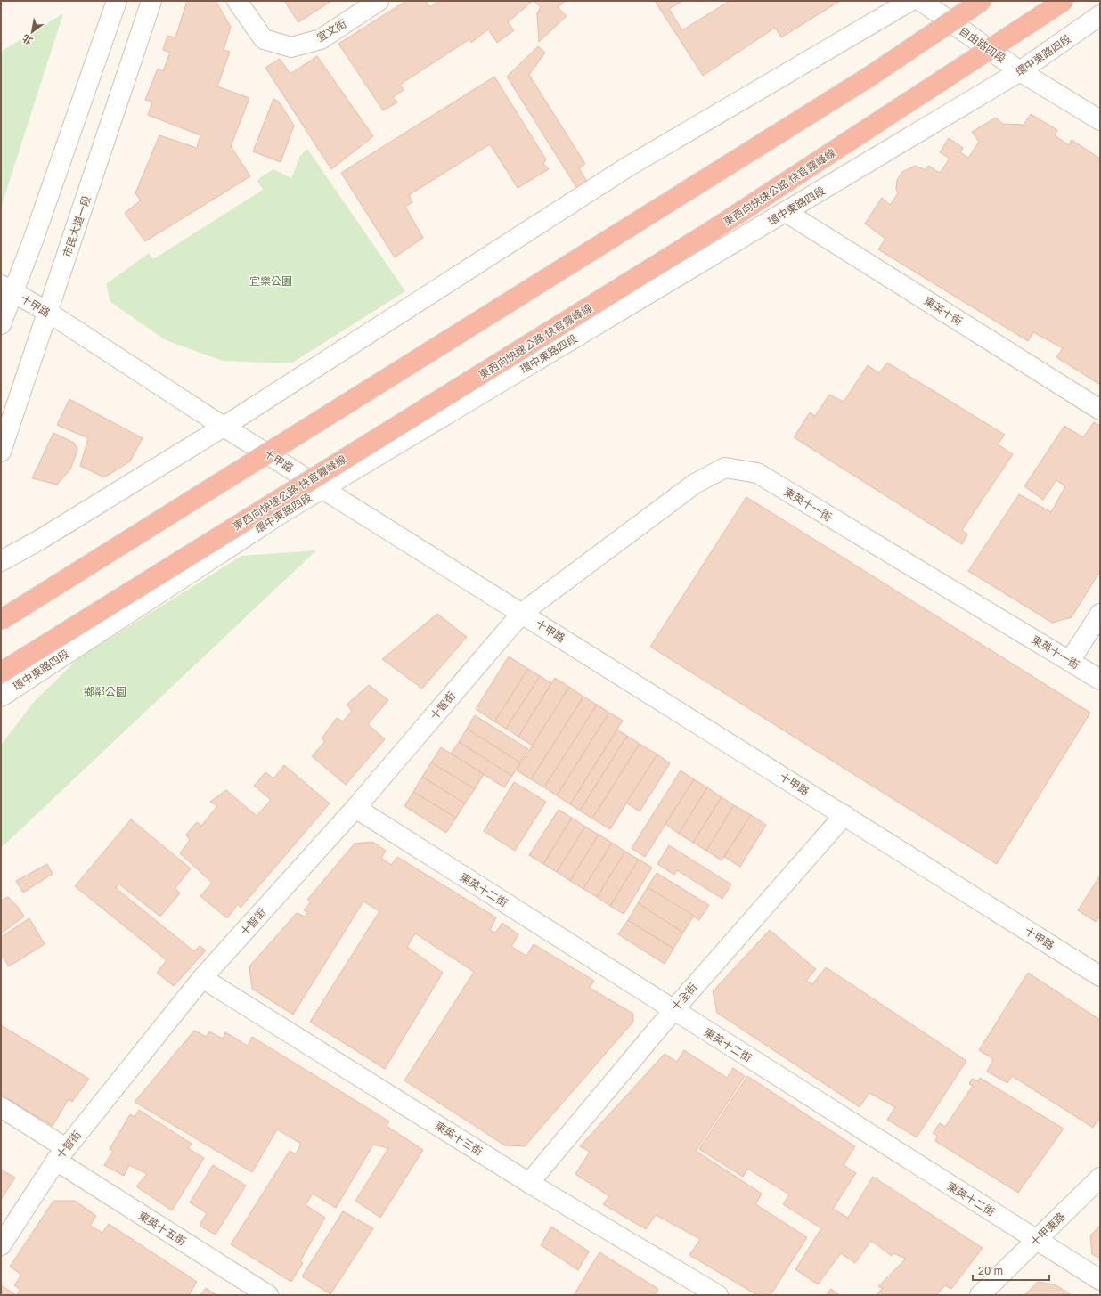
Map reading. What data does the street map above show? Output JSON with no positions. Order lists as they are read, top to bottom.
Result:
{
  "streets": {
    "highway": ["東西向快速公路 快官霧峰線"],
    "street": [
      "宜文街",
      "自由路四段",
      "環中東路四段",
      "市民大道一段",
      "十甲路",
      "東英十街",
      "東英十一街",
      "十智街",
      "東英十二街",
      "十全街",
      "東英十三街",
      "東英十五街",
      "十甲東路"
    ]
  },
  "crossings": [
    ["自由路四段", "環中東路四段"],
    ["環中東路四段", "十甲路"],
    ["環中東路四段", "東英十街"],
    ["市民大道一段", "十甲路"],
    ["十甲路", "東英十一街"],
    ["十甲路", "十智街"],
    ["十甲路", "十全街"],
    ["東英十一街", "十智街"],
    ["十智街", "東英十二街"],
    ["十智街", "東英十三街"],
    ["十智街", "東英十五街"],
    ["東英十二街", "十全街"],
    ["東英十二街", "十甲東路"],
    ["十全街", "東英十三街"]
  ],
  "parks": ["宜樂公園", "鄉鄰公園"],
  "scale_bar": "20 m",
  "north": "bottom left"
}
